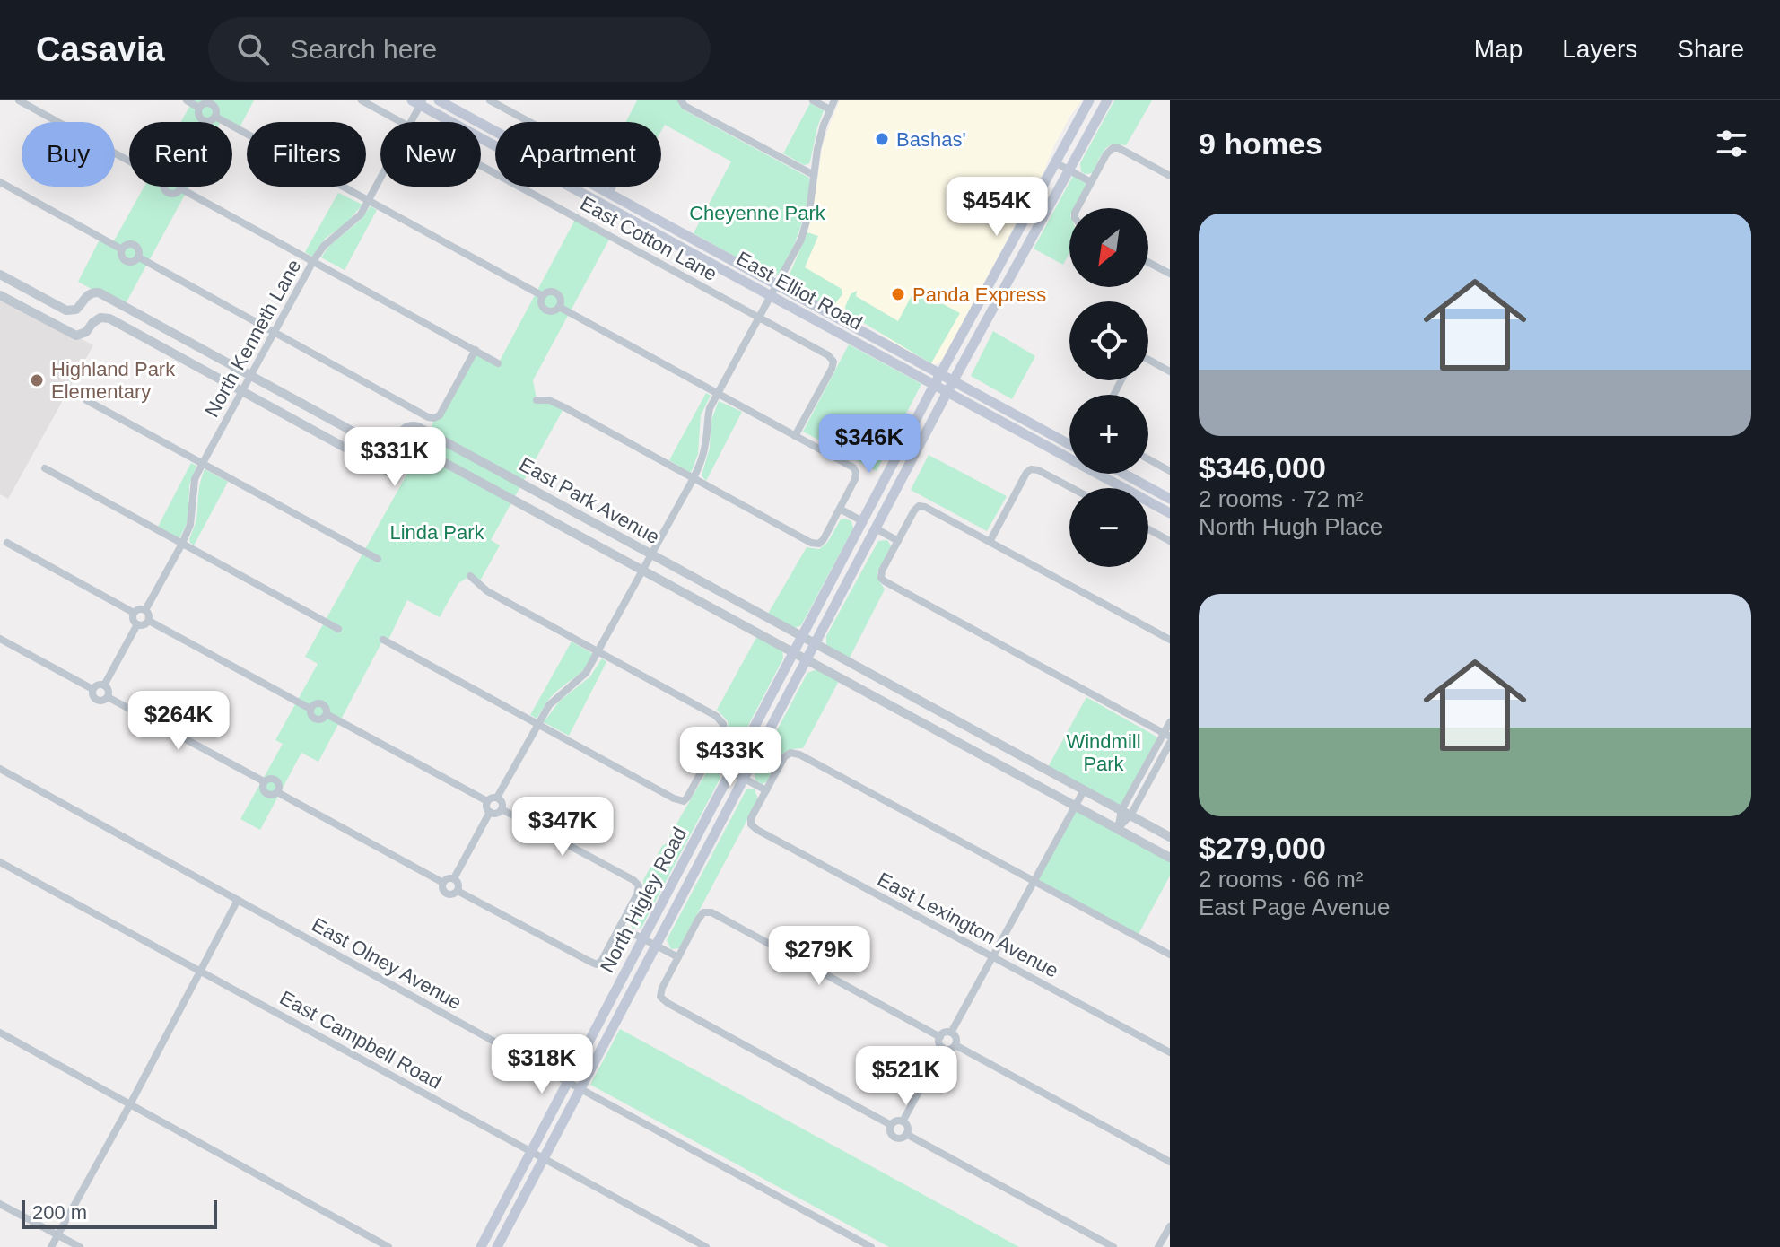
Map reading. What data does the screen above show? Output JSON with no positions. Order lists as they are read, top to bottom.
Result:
{
  "streets": {
    "main road": ["East Elliot Road", "North Higley Road"],
    "street": [
      "East Cotton Lane",
      "North Kenneth Lane",
      "East Park Avenue",
      "East Lexington Avenue",
      "East Olney Avenue",
      "East Campbell Road"
    ]
  },
  "crossings": [
    ["East Elliot Road", "North Kenneth Lane"],
    ["East Elliot Road", "North Higley Road"],
    ["North Kenneth Lane", "East Park Avenue"],
    ["East Park Avenue", "North Higley Road"],
    ["North Higley Road", "East Olney Avenue"],
    ["North Higley Road", "East Campbell Road"]
  ],
  "parks": ["Cheyenne Park", "Linda Park", "Windmill Park"],
  "places": ["Bashas'", "Panda Express", "Highland Park Elementary"],
  "scale_bar": "200 m",
  "north": "bottom left",
  "page": {
    "header": "Casavia",
    "search": "Search here",
    "nav": ["Map", "Layers", "Share"],
    "heading": "9 homes",
    "chip": [
      "Buy",
      "Rent",
      "Filters",
      "New",
      "Apartment"
    ],
    "price": [
      "$454K",
      "$346K",
      "$331K",
      "$264K",
      "$433K",
      "$347K",
      "$279K",
      "$318K",
      "$521K"
    ],
    "list": [
      {
        "name": "$346,000",
        "note": "2 rooms · 72 m² · North Hugh Place"
      },
      {
        "name": "$279,000",
        "note": "2 rooms · 66 m² · East Page Avenue"
      }
    ],
    "map_buttons": ["+", "−"],
    "scale": "200 m"
  }
}
